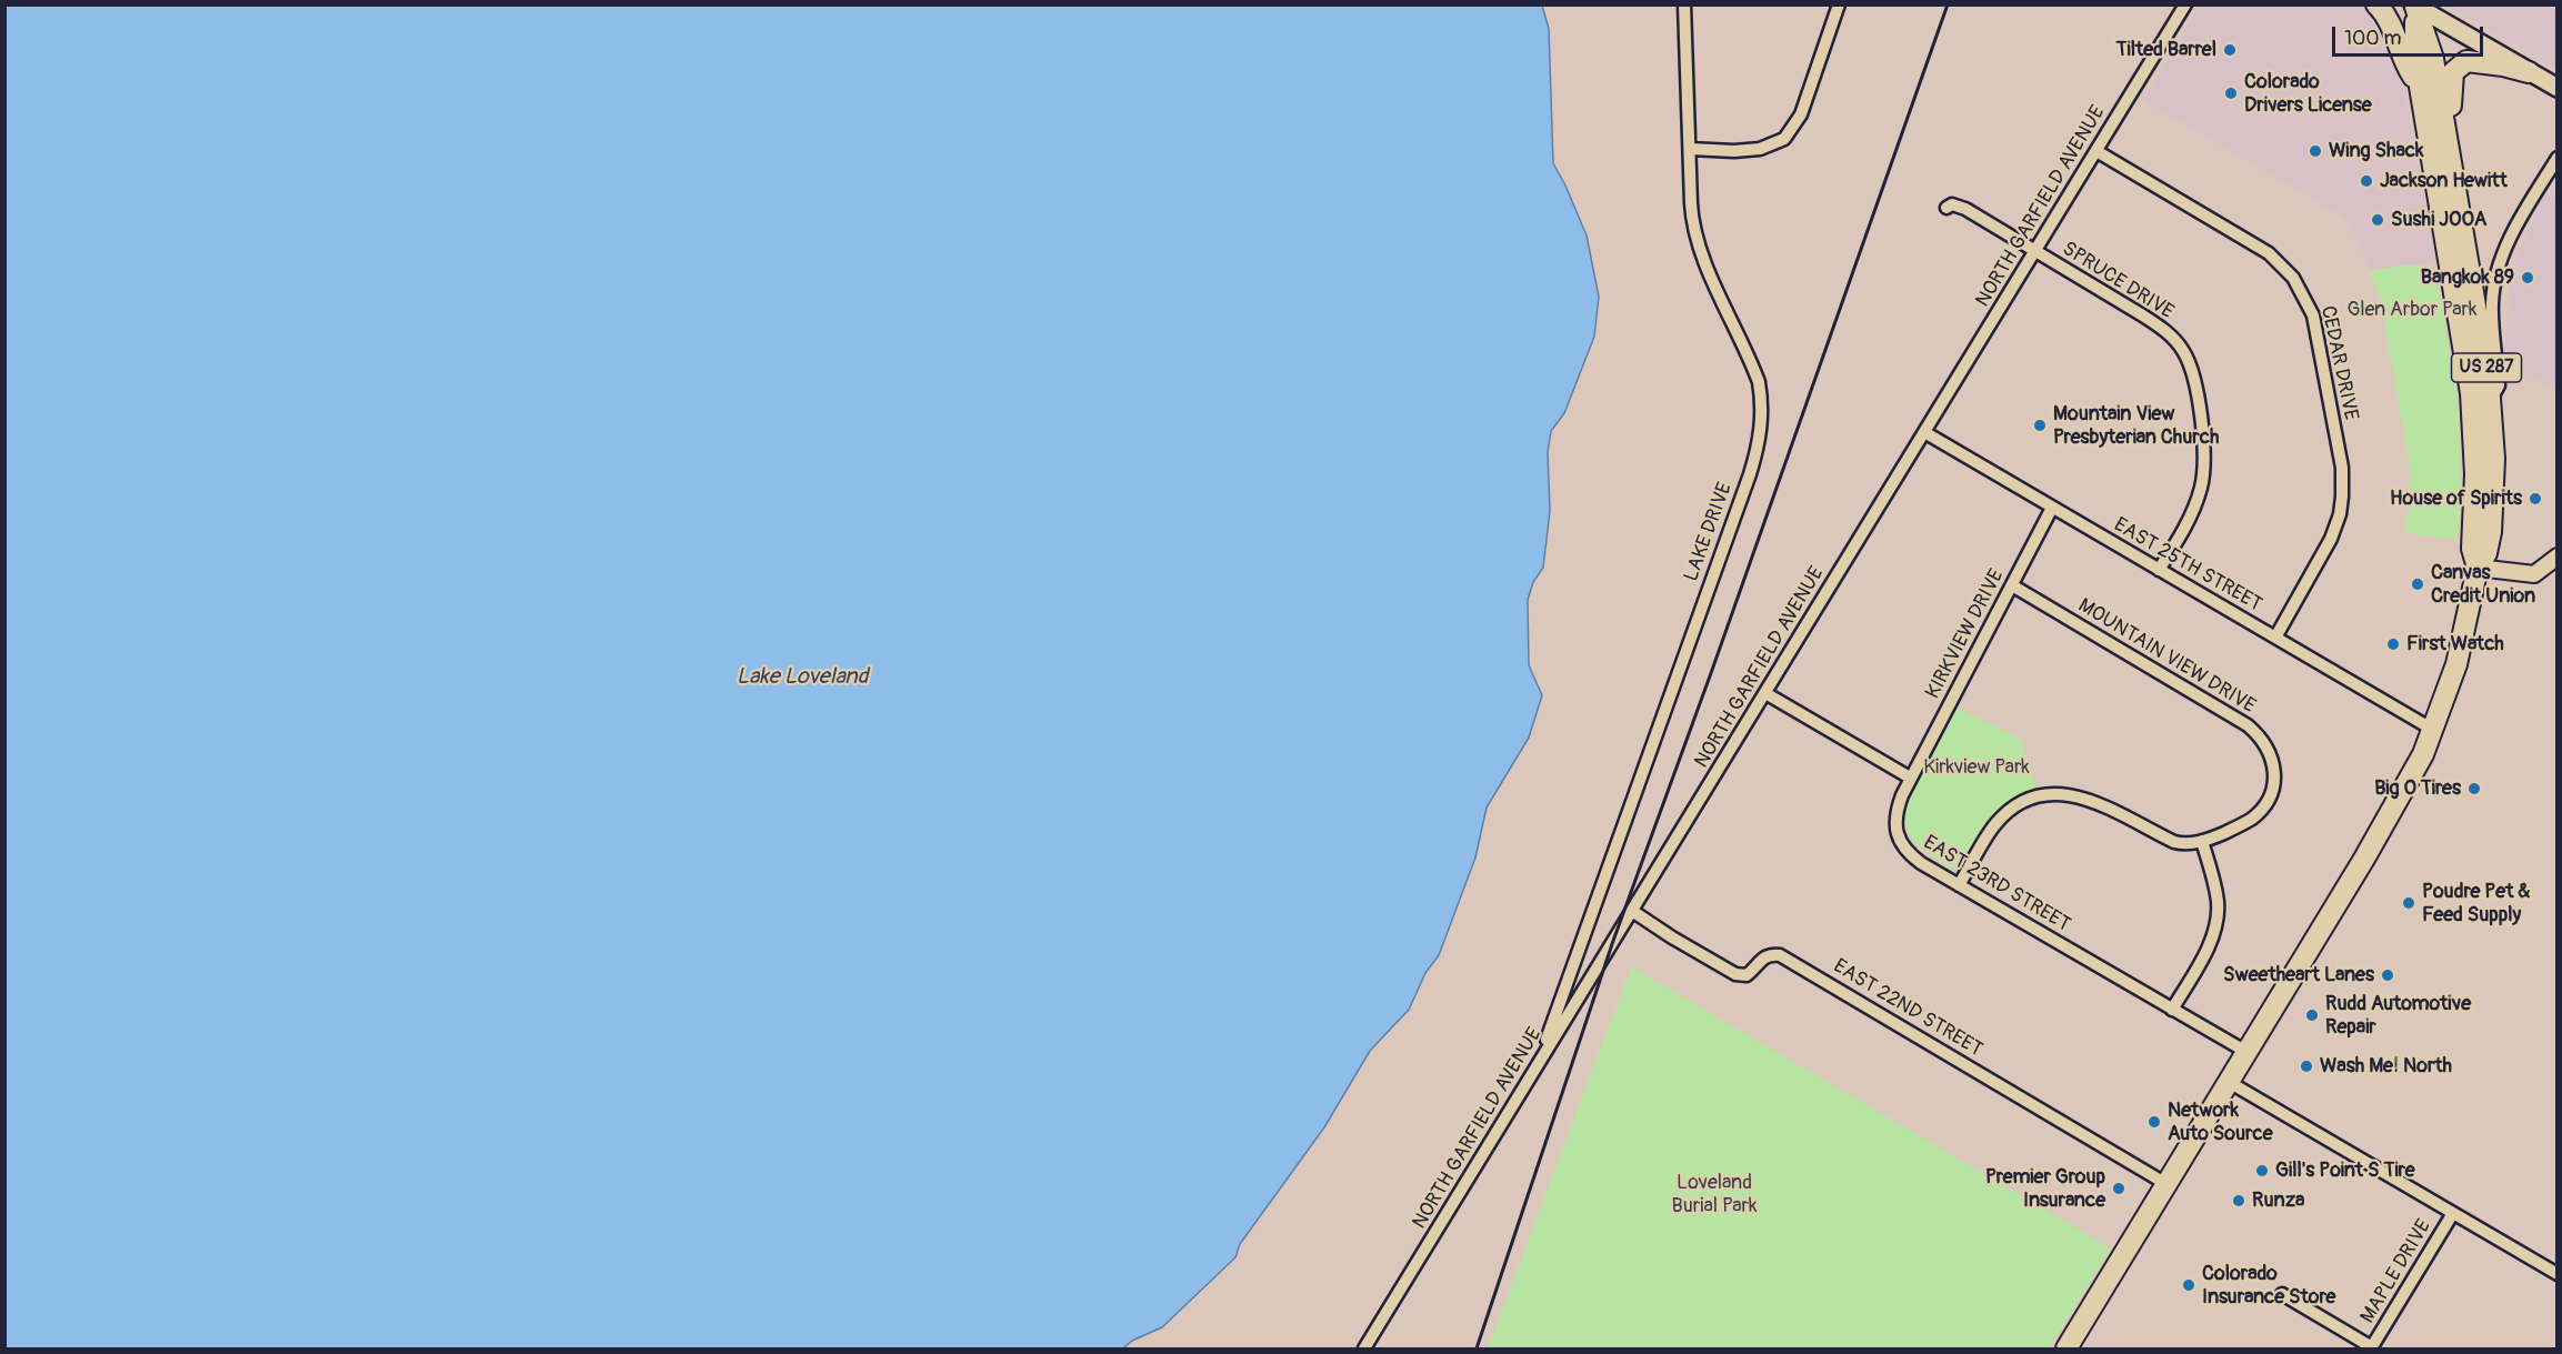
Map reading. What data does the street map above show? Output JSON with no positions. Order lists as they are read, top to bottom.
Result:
{
  "streets": {
    "highway": ["US 287"],
    "street": [
      "NORTH GARFIELD AVENUE",
      "SPRUCE DRIVE",
      "CEDAR DRIVE",
      "LAKE DRIVE",
      "EAST 25TH STREET",
      "KIRKVIEW DRIVE",
      "MOUNTAIN VIEW DRIVE",
      "EAST 23RD STREET",
      "EAST 22ND STREET",
      "MAPLE DRIVE"
    ]
  },
  "crossings": [
    ["NORTH GARFIELD AVENUE", "SPRUCE DRIVE"],
    ["NORTH GARFIELD AVENUE", "CEDAR DRIVE"],
    ["NORTH GARFIELD AVENUE", "LAKE DRIVE"],
    ["NORTH GARFIELD AVENUE", "EAST 25TH STREET"],
    ["NORTH GARFIELD AVENUE", "EAST 22ND STREET"],
    ["SPRUCE DRIVE", "EAST 25TH STREET"],
    ["CEDAR DRIVE", "EAST 25TH STREET"],
    ["US 287", "EAST 25TH STREET"],
    ["US 287", "EAST 23RD STREET"],
    ["US 287", "EAST 22ND STREET"],
    ["EAST 25TH STREET", "KIRKVIEW DRIVE"],
    ["KIRKVIEW DRIVE", "MOUNTAIN VIEW DRIVE"],
    ["KIRKVIEW DRIVE", "EAST 23RD STREET"],
    ["MOUNTAIN VIEW DRIVE", "EAST 23RD STREET"]
  ],
  "water": ["Lake Loveland"],
  "parks": ["Glen Arbor Park", "Kirkview Park", "Loveland Burial Park"],
  "places": [
    "Tilted Barrel",
    "Colorado Drivers License",
    "Wing Shack",
    "Jackson Hewitt",
    "Sushi JOOA",
    "Bangkok 89",
    "Mountain View Presbyterian Church",
    "House of Spirits",
    "Canvas Credit Union",
    "First Watch",
    "Big O Tires",
    "Poudre Pet & Feed Supply",
    "Sweetheart Lanes",
    "Rudd Automotive Repair",
    "Wash Me! North",
    "Network Auto Source",
    "Gill's Point S Tire",
    "Premier Group Insurance",
    "Runza",
    "Colorado Insurance Store"
  ],
  "scale_bar": "100 m"
}
